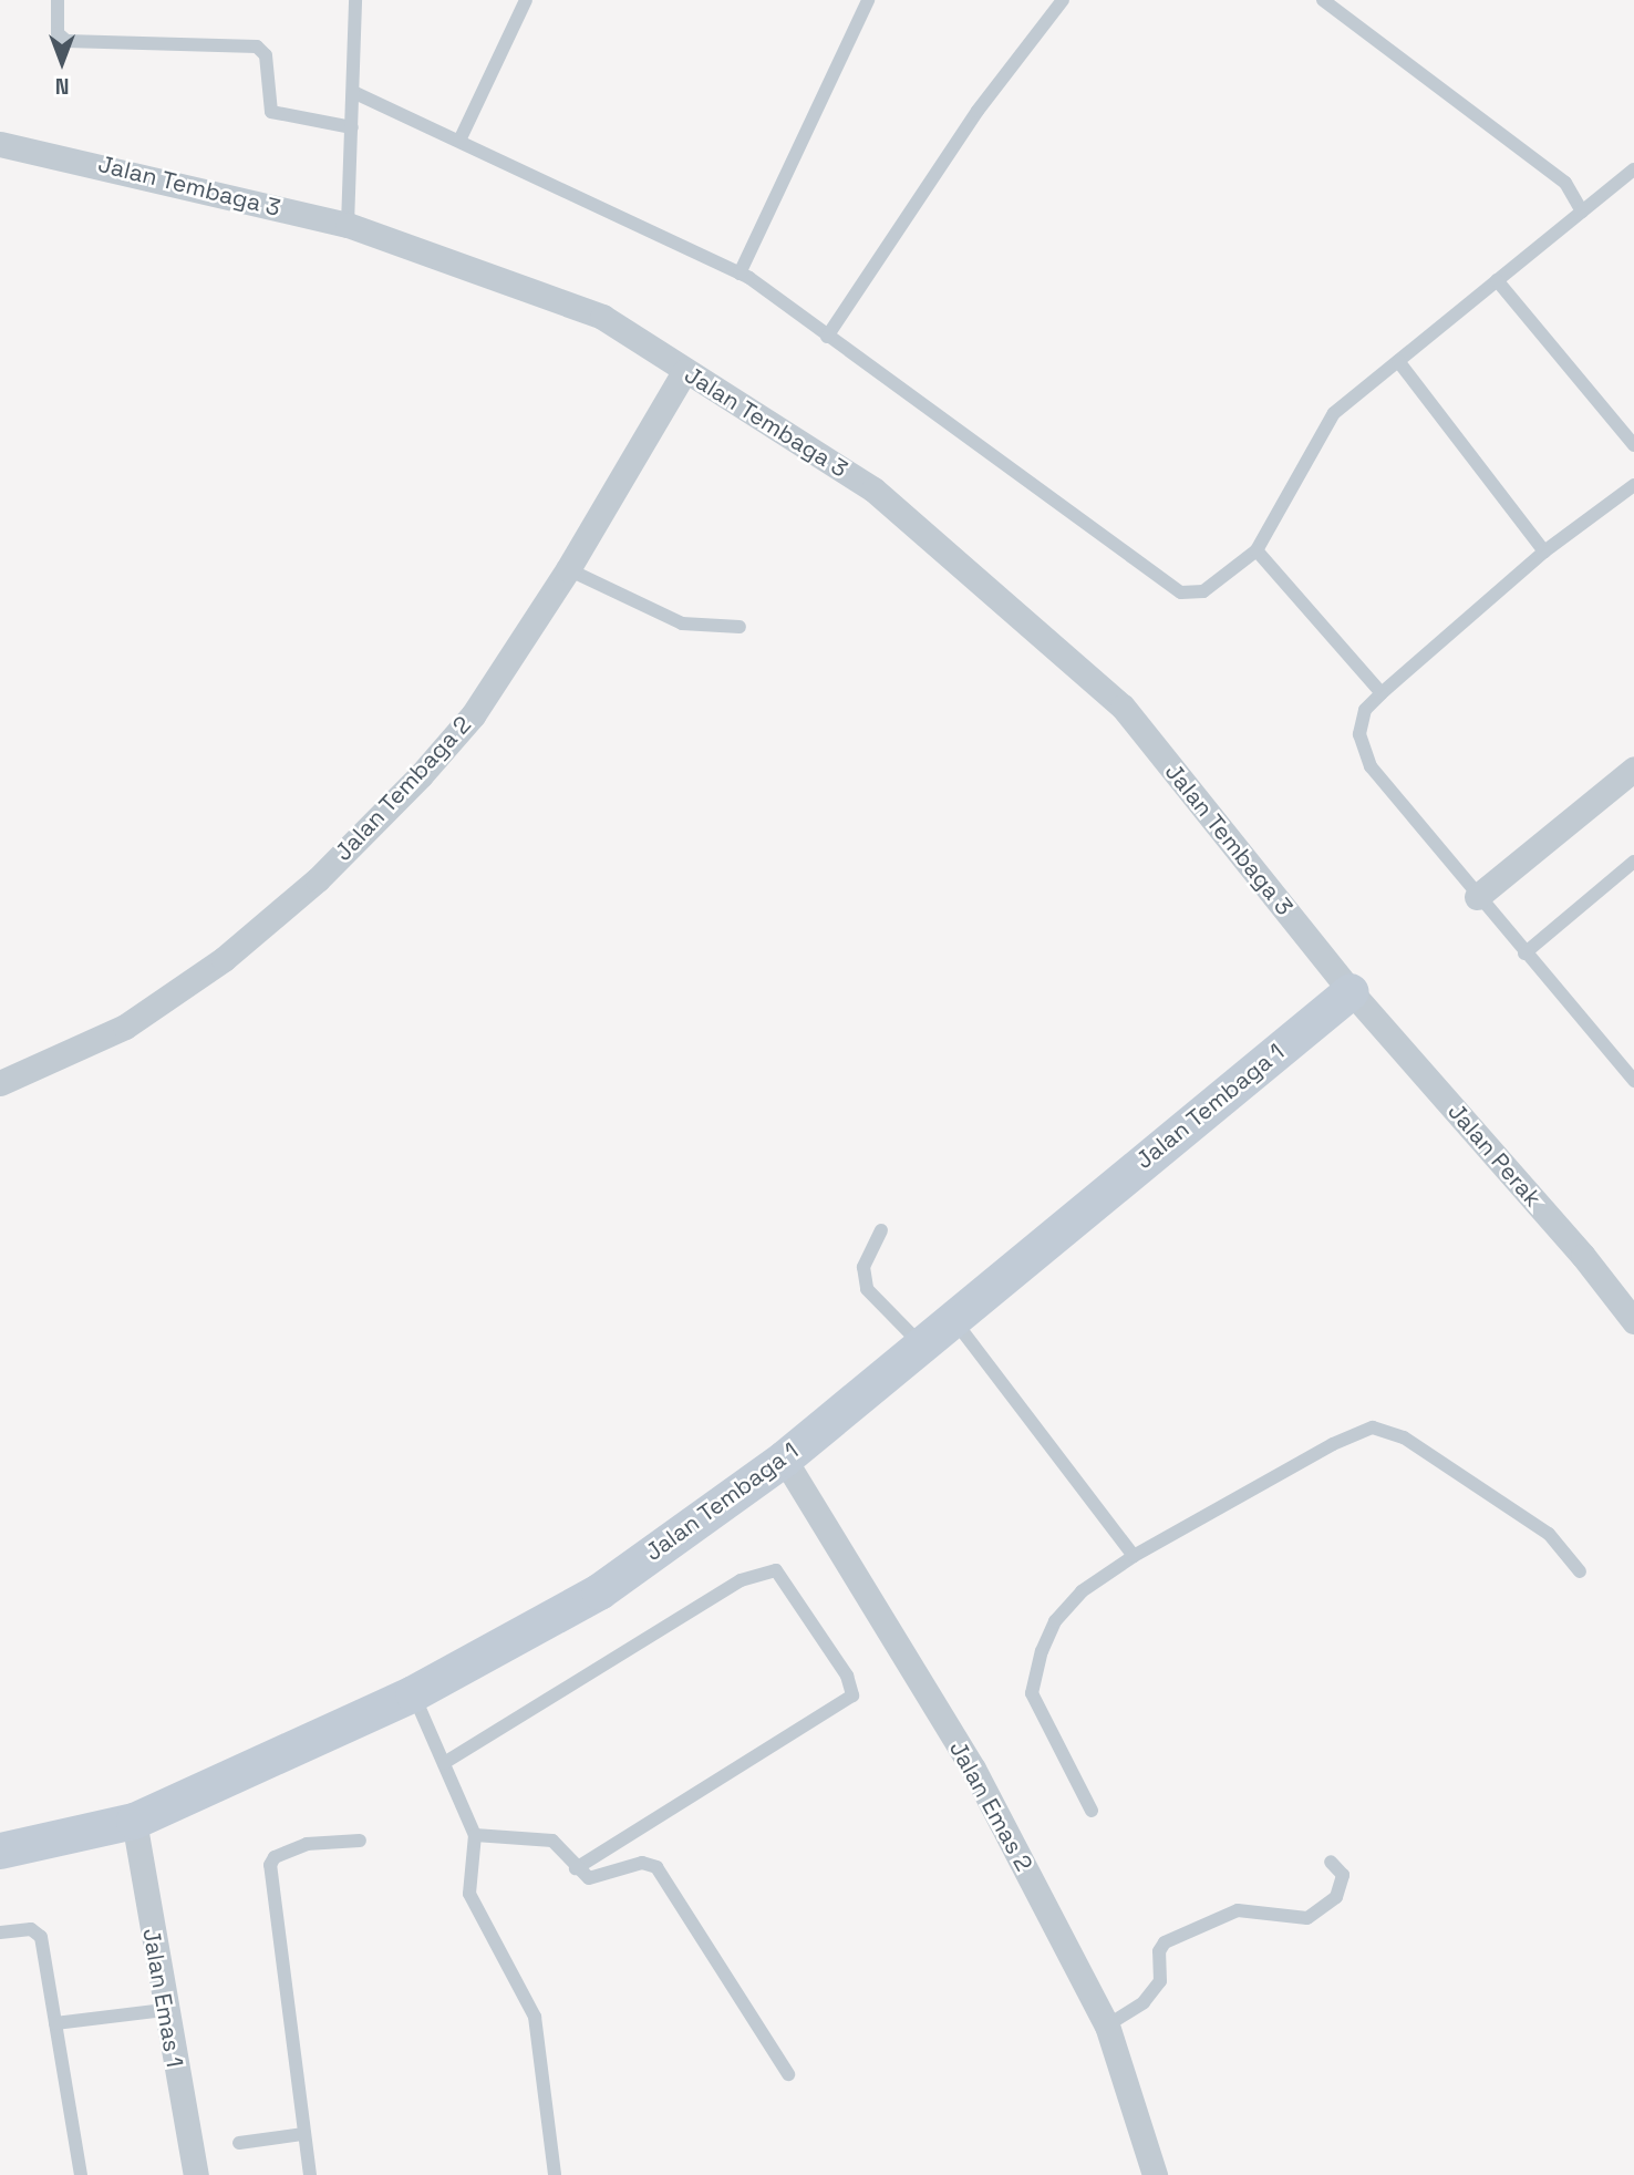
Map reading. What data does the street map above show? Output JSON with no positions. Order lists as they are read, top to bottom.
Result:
{
  "streets": {
    "street": [
      "Jalan Tembaga 3",
      "Jalan Tembaga 2",
      "Jalan Tembaga 1",
      "Jalan Perak",
      "Jalan Emas 2",
      "Jalan Emas 1"
    ]
  },
  "crossings": [
    ["Jalan Tembaga 3", "Jalan Tembaga 2"],
    ["Jalan Tembaga 3", "Jalan Tembaga 1"],
    ["Jalan Tembaga 3", "Jalan Perak"],
    ["Jalan Tembaga 1", "Jalan Perak"],
    ["Jalan Tembaga 1", "Jalan Emas 2"],
    ["Jalan Tembaga 1", "Jalan Emas 1"]
  ],
  "north": "bottom"
}
